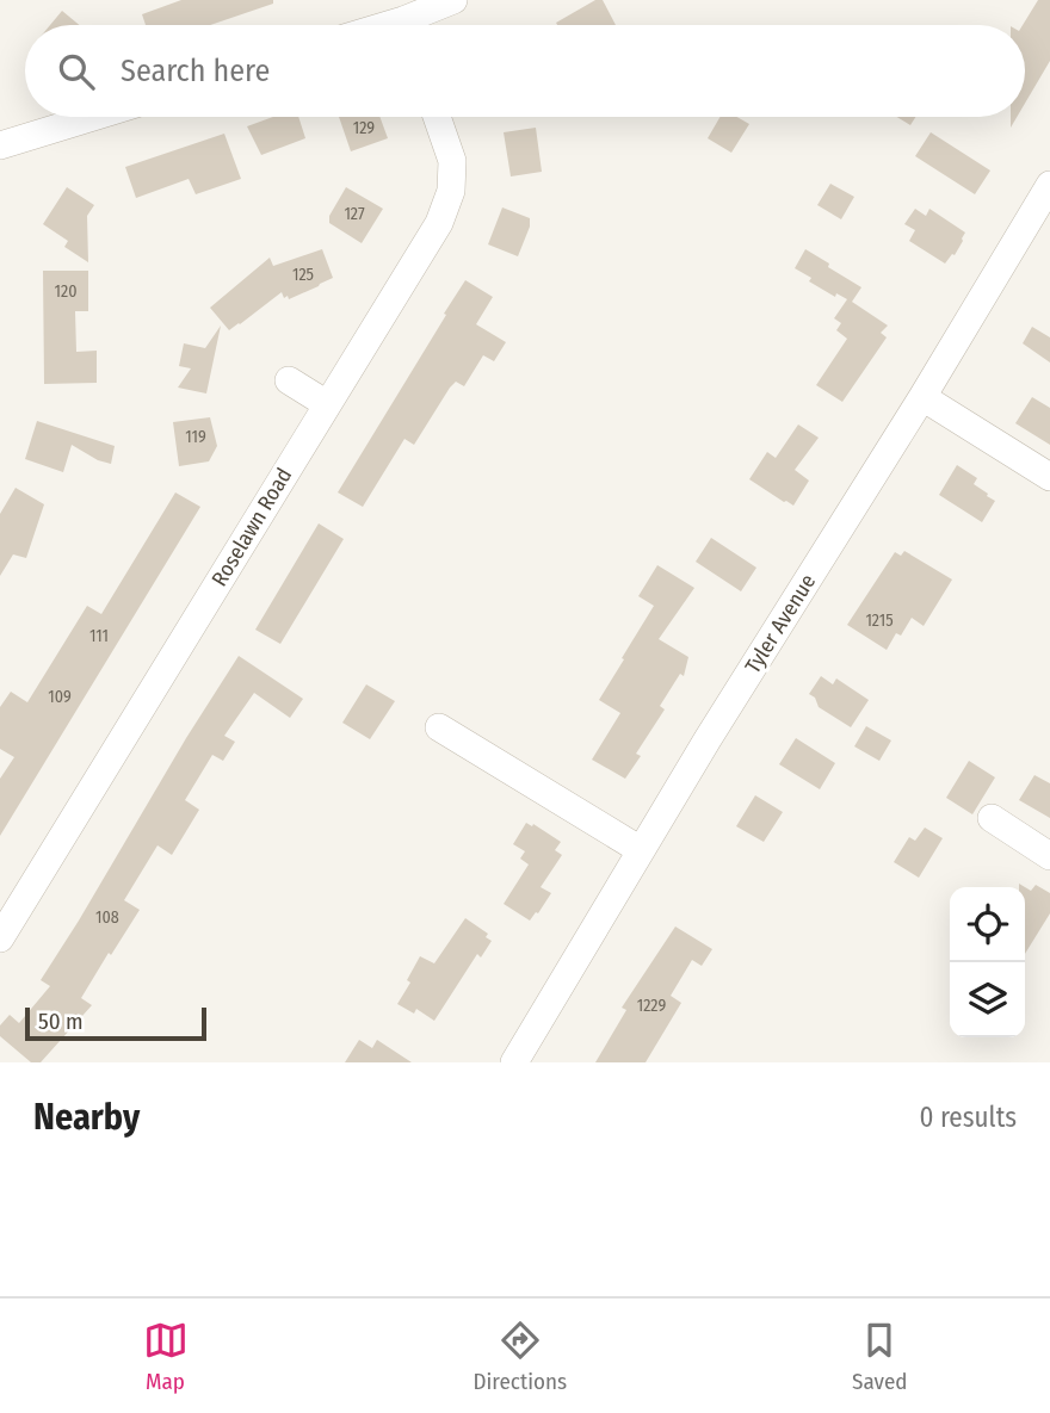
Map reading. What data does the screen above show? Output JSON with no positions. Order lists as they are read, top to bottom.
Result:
{
  "streets": {
    "street": ["Roselawn Road", "Tyler Avenue"]
  },
  "house_numbers": [
    "129",
    "127",
    "125",
    "120",
    "119",
    "1215",
    "111",
    "109",
    "108",
    "1229"
  ],
  "scale_bar": "50 m",
  "page": {
    "search": "Search here",
    "scale": "50 m",
    "heading": ["Nearby", "0 results"],
    "nav": ["Map", "Directions", "Saved"]
  }
}
